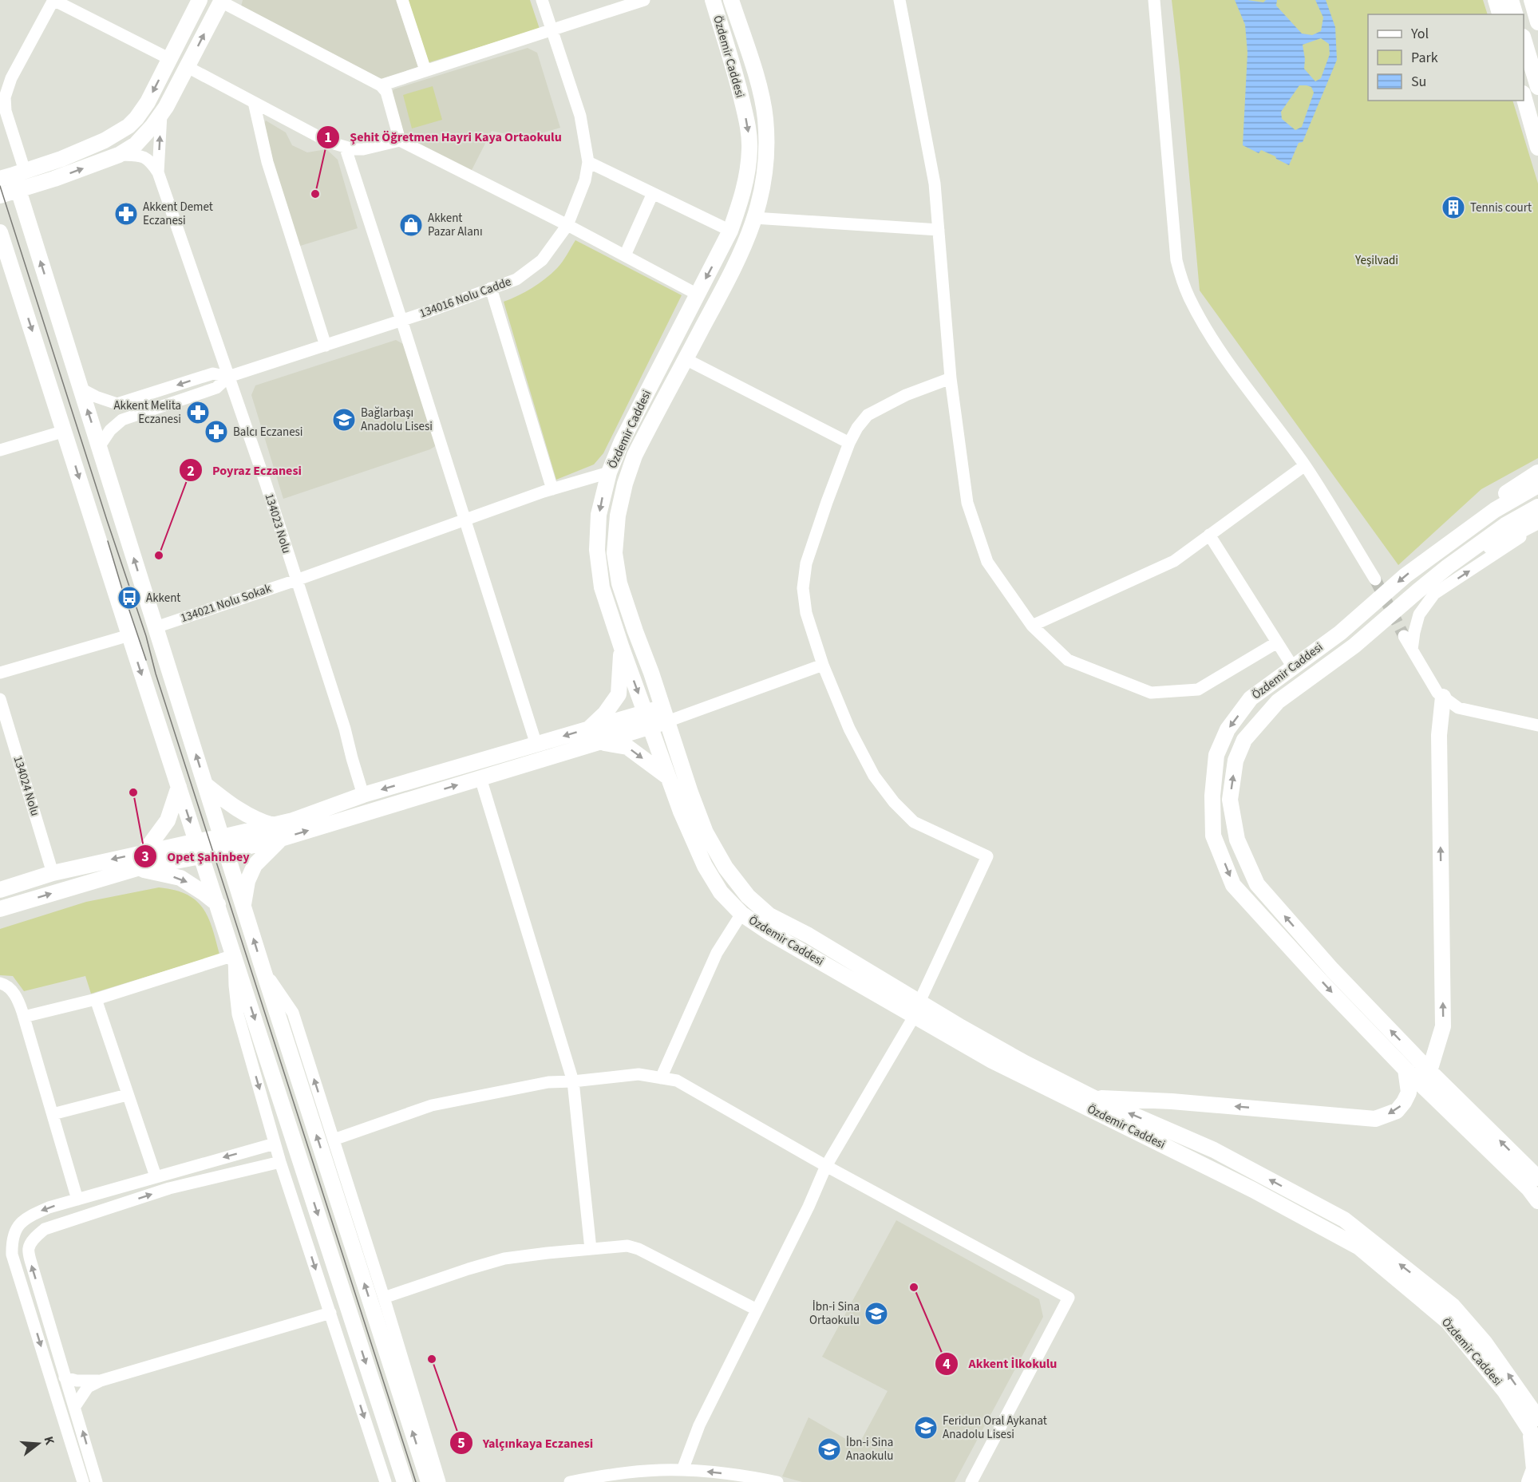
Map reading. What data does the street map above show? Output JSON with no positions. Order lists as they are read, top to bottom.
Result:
{
  "streets": {
    "main road": ["Özdemir Caddesi"],
    "street": [
      "134016 Nolu Cadde",
      "134023 Nolu",
      "134021 Nolu Sokak",
      "134024 Nolu"
    ]
  },
  "crossings": [
    ["Özdemir Caddesi", "134021 Nolu Sokak"],
    ["134016 Nolu Cadde", "134023 Nolu"],
    ["134023 Nolu", "134021 Nolu Sokak"]
  ],
  "parks": ["Yeşilvadi"],
  "places": {
    "other": [
      "Şehit Öğretmen Hayri Kaya Ortaokulu",
      "Poyraz Eczanesi",
      "Opet Şahinbey",
      "Akkent İlkokulu",
      "Yalçınkaya Eczanesi"
    ],
    "building": ["Tennis court"],
    "pharmacy": ["Akkent Demet Eczanesi", "Akkent Melita Eczanesi", "Balcı Eczanesi"],
    "shop": ["Akkent Pazar Alanı"],
    "school or university": [
      "Bağlarbaşı Anadolu Lisesi",
      "İbn-i Sina Ortaokulu",
      "Feridun Oral Aykanat Anadolu Lisesi",
      "İbn-i Sina Anaokulu"
    ],
    "bus stop": ["Akkent"]
  },
  "legend": ["Yol", "Park", "Su"],
  "north": "right"
}
